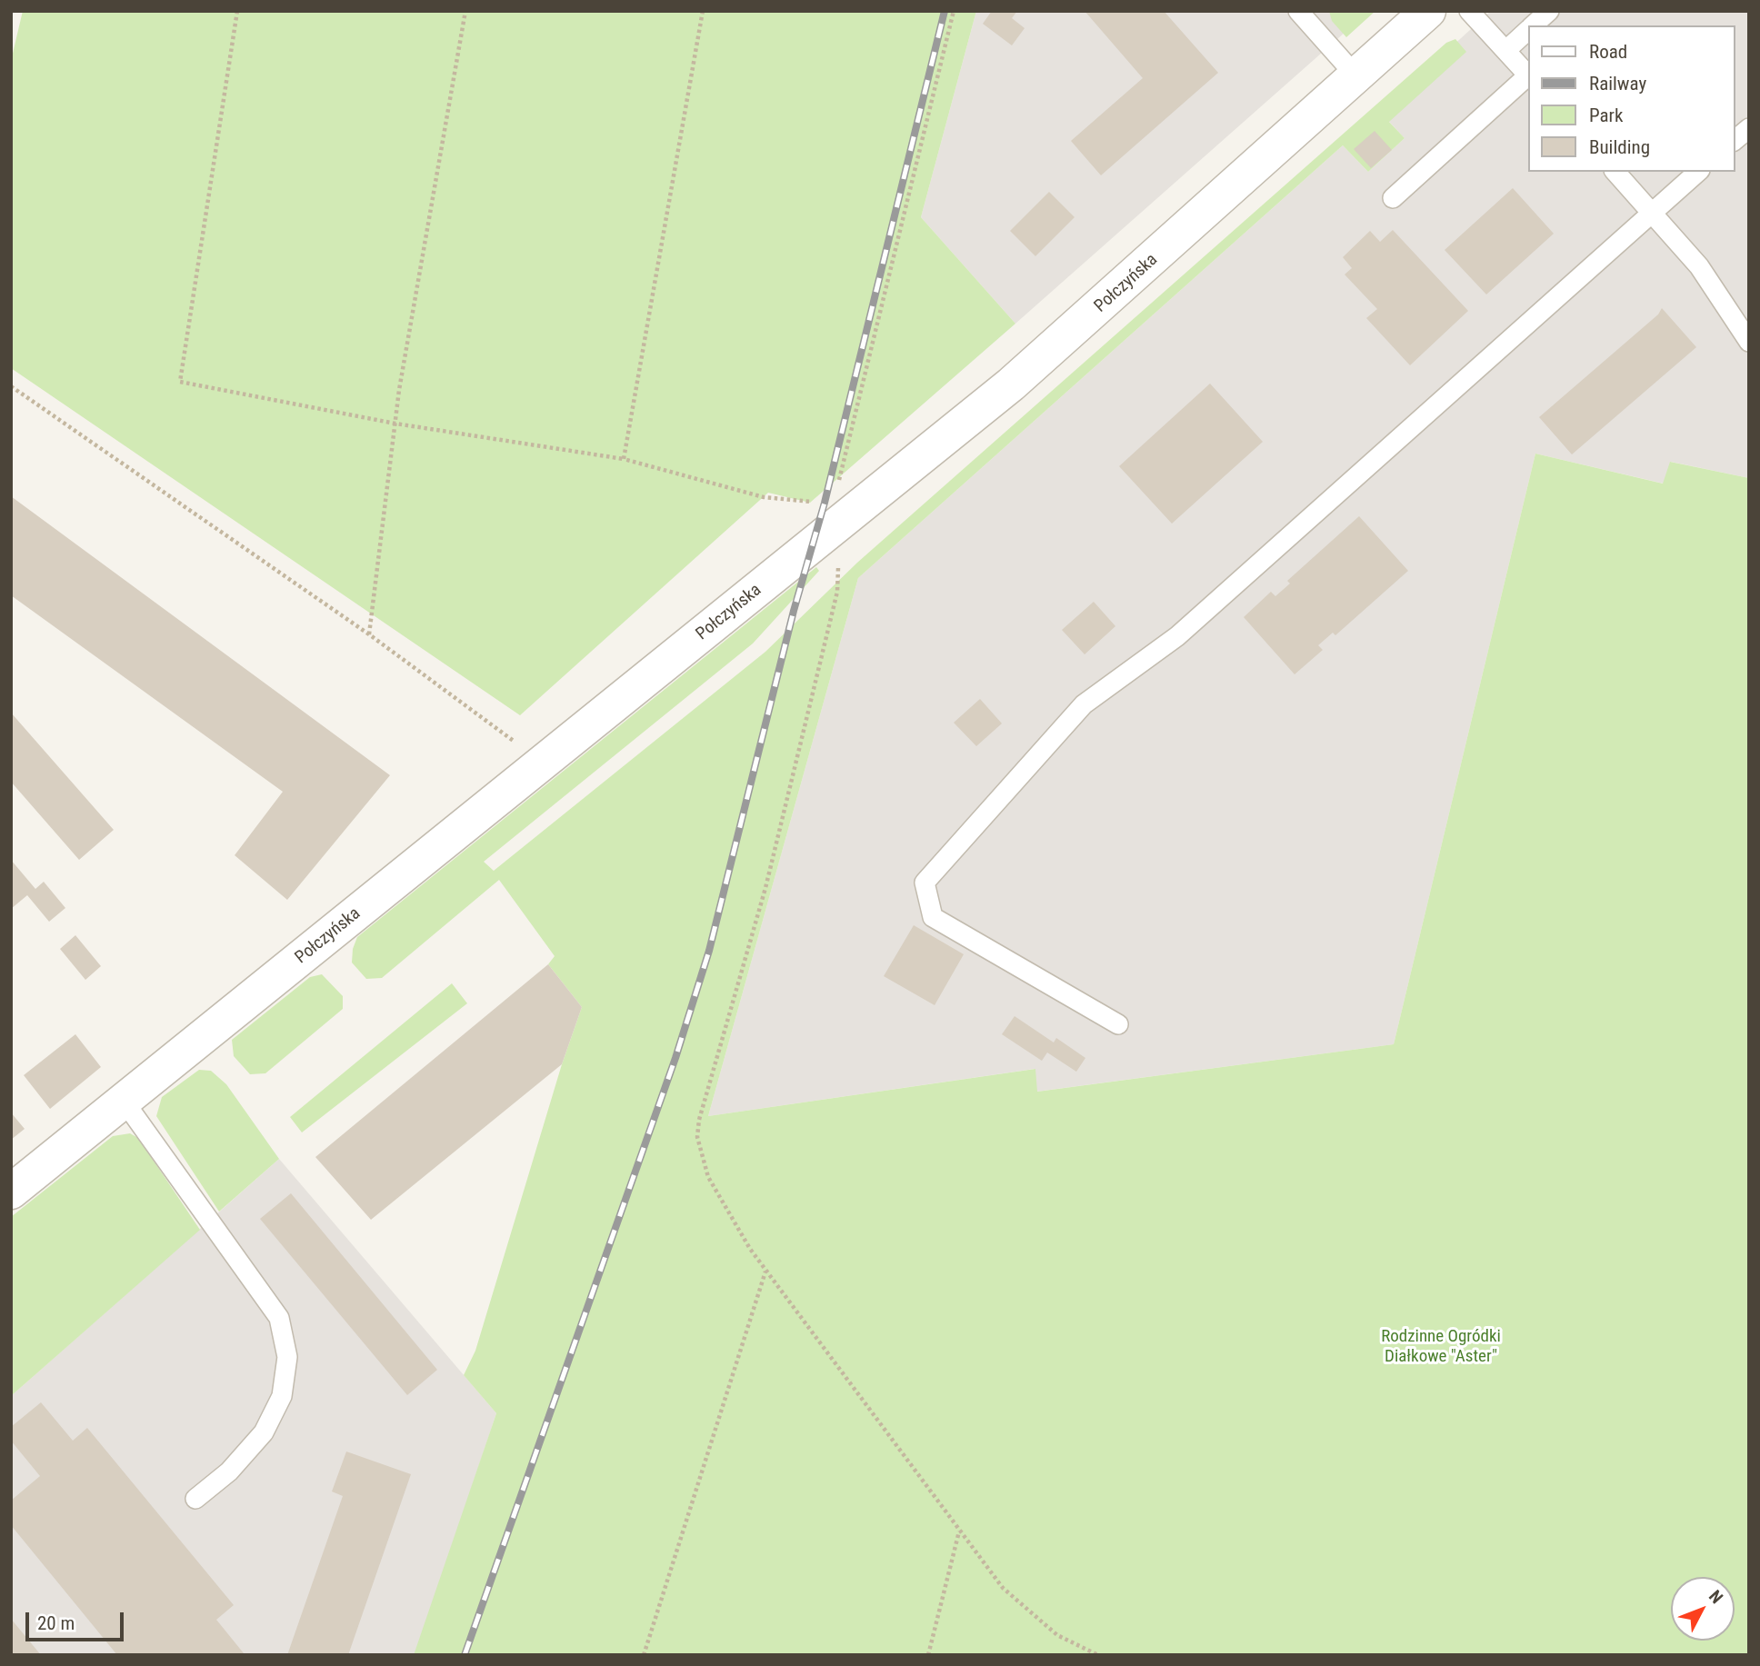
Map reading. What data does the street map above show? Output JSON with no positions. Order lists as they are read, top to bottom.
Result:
{
  "streets": {
    "street": ["Połczyńska"]
  },
  "parks": ["Rodzinne Ogródki Diałkowe \"Aster\""],
  "legend": [
    "Road",
    "Railway",
    "Park",
    "Building"
  ],
  "scale_bar": "20 m",
  "north": "top right"
}
